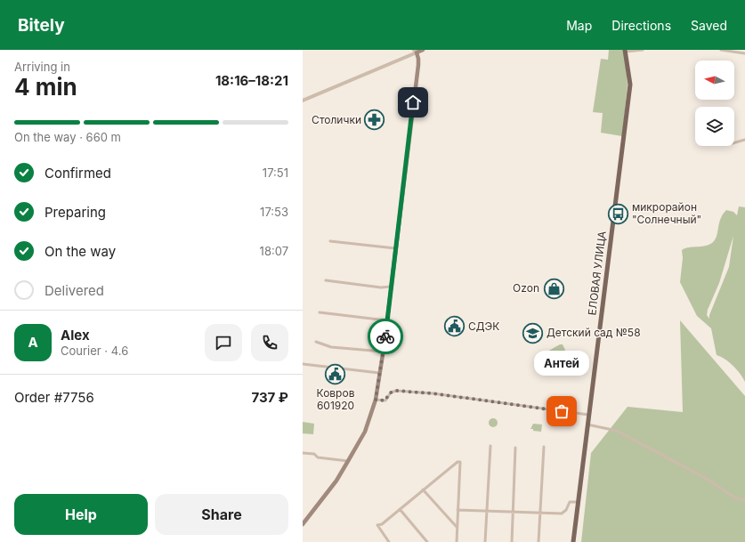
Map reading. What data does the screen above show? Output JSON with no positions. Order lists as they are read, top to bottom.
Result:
{
  "streets": {
    "main road": ["ЕЛОВАЯ УЛИЦА"]
  },
  "places": {
    "pharmacy": ["Столички"],
    "bus stop": ["микрорайон \"Солнечный\""],
    "shop": ["Ozon"],
    "public building": ["СДЭК", "Ковров 601920"],
    "school or university": ["Детский сад №58"],
    "other": ["Антей"]
  },
  "north": "left",
  "page": {
    "header": "Bitely",
    "nav": ["Map", "Directions", "Saved"],
    "heading": ["4 min", "Arriving in", "18:16–18:21"],
    "panel": [
      "Alex",
      "Courier · 4.6",
      "Order #7756",
      "737 ₽"
    ],
    "bar": "On the way · 660 m",
    "list": [
      ["Confirmed", "17:51"],
      ["Preparing", "17:53"],
      ["On the way", "18:07"],
      "Delivered"
    ],
    "round": "A",
    "bubble": "Антей",
    "buttons": ["Help", "Share"]
  }
}
